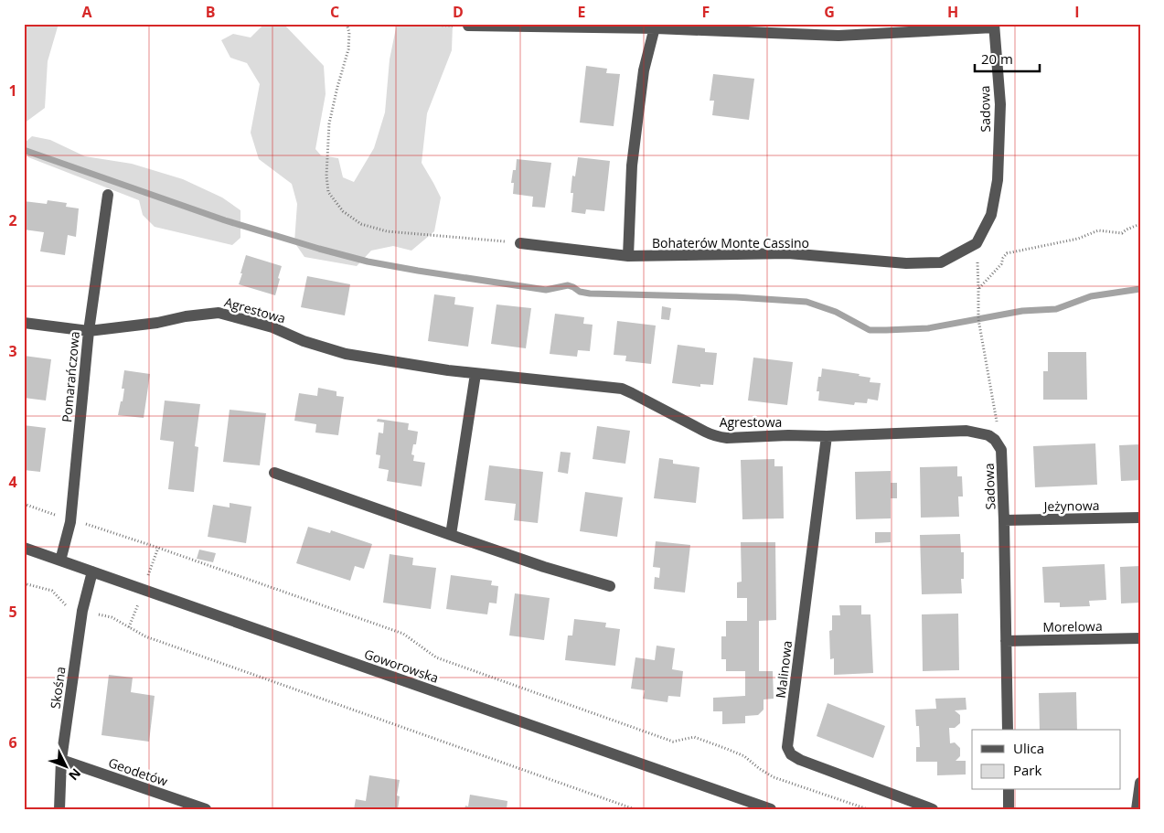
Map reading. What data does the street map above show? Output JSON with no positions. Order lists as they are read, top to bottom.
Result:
{
  "streets": {
    "street": [
      "Sadowa",
      "Bohaterów Monte Cassino",
      "Agrestowa",
      "Pomarańczowa",
      "Jeżynowa",
      "Morelowa",
      "Goworowska",
      "Malinowa",
      "Skośna",
      "Geodetów"
    ]
  },
  "crossings": [
    ["Sadowa", "Bohaterów Monte Cassino"],
    ["Sadowa", "Agrestowa"],
    ["Sadowa", "Jeżynowa"],
    ["Sadowa", "Morelowa"],
    ["Agrestowa", "Pomarańczowa"],
    ["Agrestowa", "Malinowa"],
    ["Pomarańczowa", "Goworowska"],
    ["Goworowska", "Skośna"],
    ["Skośna", "Geodetów"]
  ],
  "legend": ["Ulica", "Park"],
  "scale_bar": "20 m",
  "north": "bottom right",
  "grid": {
    "columns": [
      "A",
      "B",
      "C",
      "D",
      "E",
      "F",
      "G",
      "H",
      "I"
    ],
    "rows": [
      "1",
      "2",
      "3",
      "4",
      "5",
      "6"
    ]
  }
}
